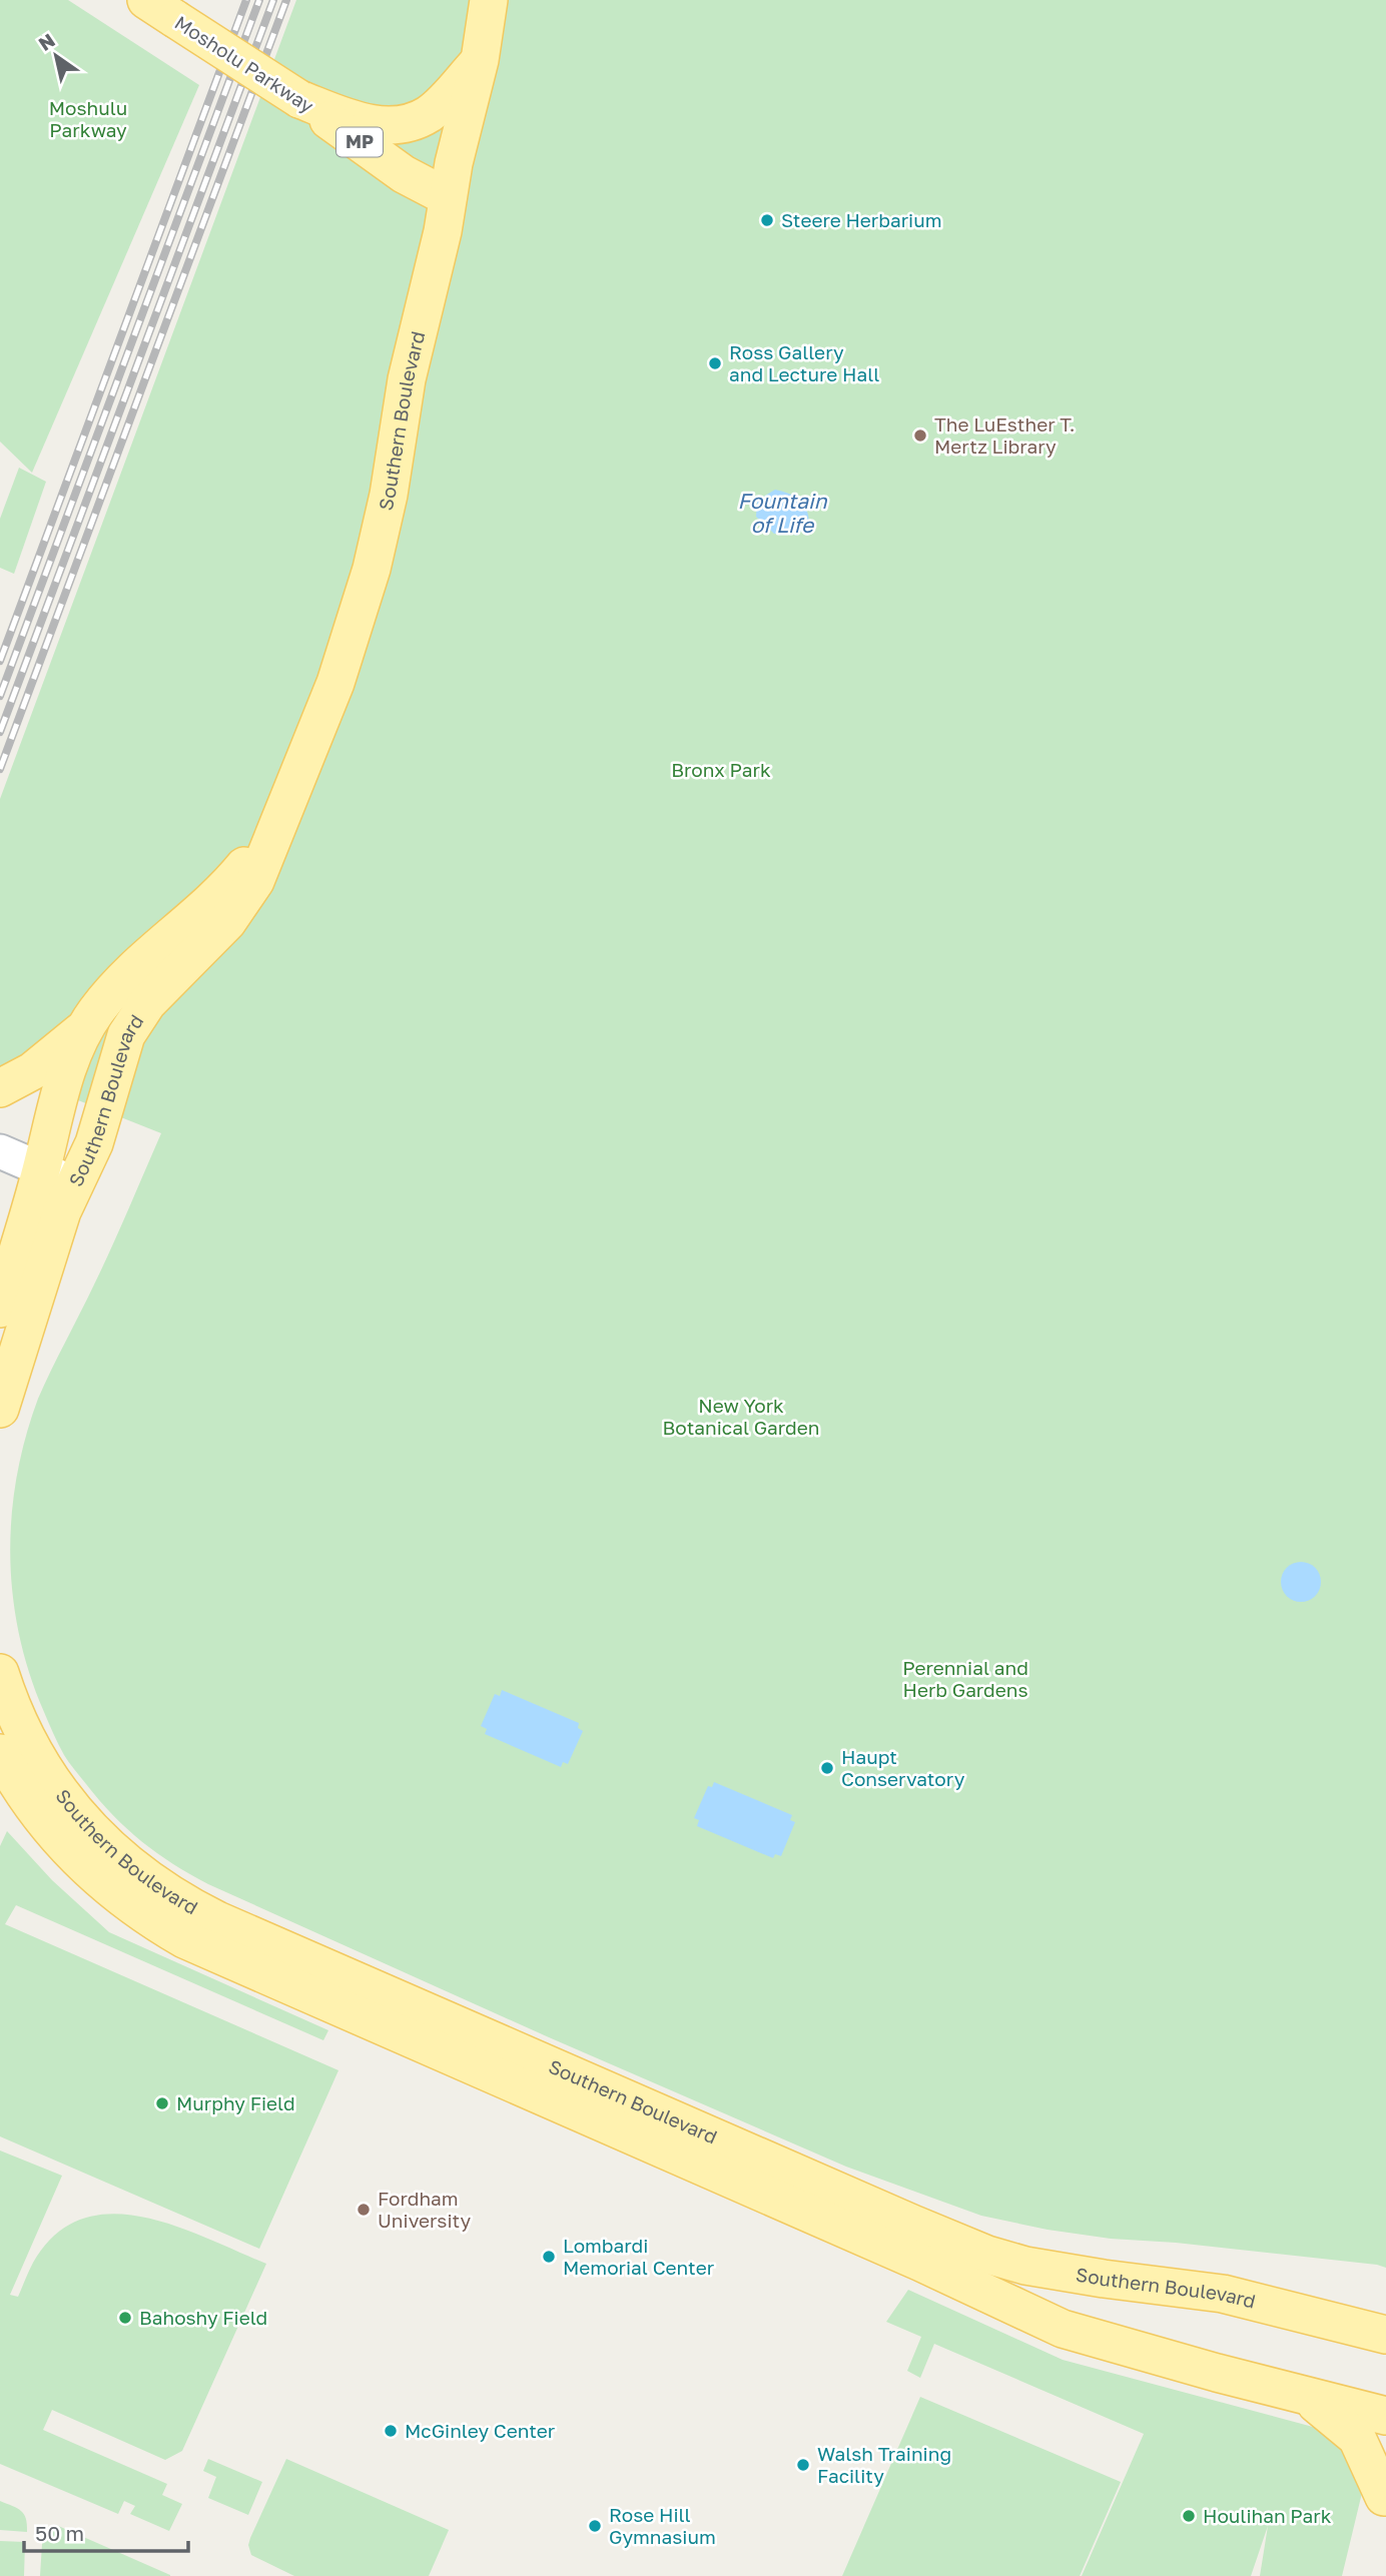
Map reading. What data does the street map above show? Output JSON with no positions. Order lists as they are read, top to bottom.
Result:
{
  "streets": {
    "main road": ["Mosholu Parkway", "MP", "Southern Boulevard"]
  },
  "crossings": [
    ["Mosholu Parkway", "Southern Boulevard"]
  ],
  "water": ["Fountain of Life"],
  "parks": [
    "Moshulu Parkway",
    "Bronx Park",
    "New York Botanical Garden",
    "Perennial and Herb Gardens"
  ],
  "places": [
    "Steere Herbarium",
    "Ross Gallery and Lecture Hall",
    "The LuEsther T. Mertz Library",
    "Haupt Conservatory",
    "Murphy Field",
    "Fordham University",
    "Lombardi Memorial Center",
    "Bahoshy Field",
    "McGinley Center",
    "Walsh Training Facility",
    "Houlihan Park",
    "Rose Hill Gymnasium"
  ],
  "scale_bar": "50 m",
  "north": "top left"
}
